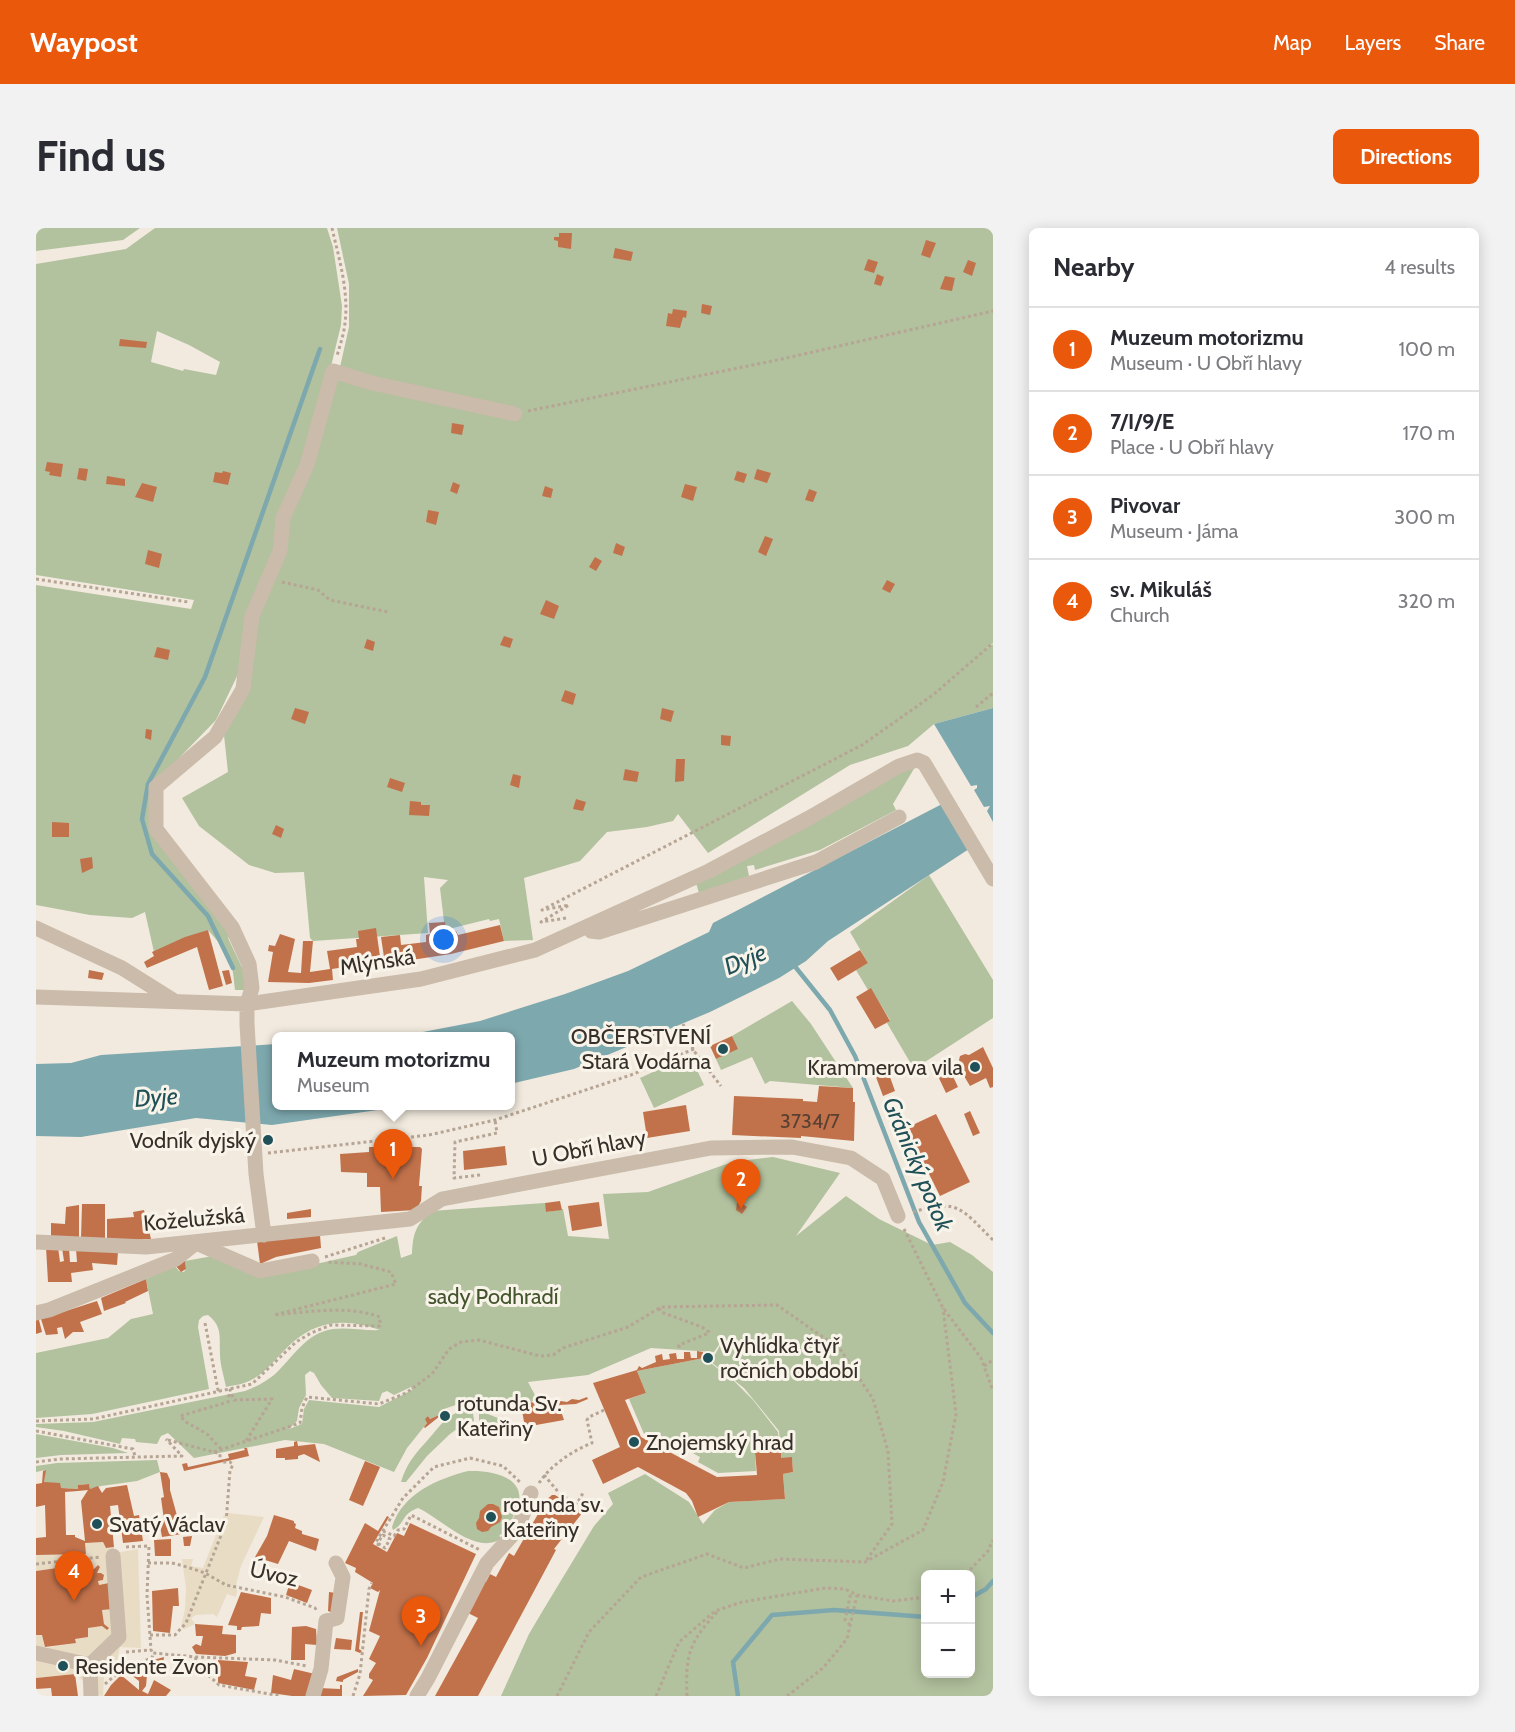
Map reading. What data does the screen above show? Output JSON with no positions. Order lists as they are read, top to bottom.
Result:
{
  "streets": {
    "street": ["Mlýnská", "U Obří hlavy", "Koželužská"],
    "path": ["Úvoz"]
  },
  "crossings": [
    ["Mlýnská", "Koželužská"],
    ["U Obří hlavy", "Koželužská"]
  ],
  "water": ["Dyje", "Gránický potok"],
  "parks": ["sady Podhradí"],
  "places": [
    "OBČERSTVENÍ Stará Vodárna",
    "Krammerova vila",
    "Vodník dyjský",
    "Vyhlídka čtyř ročních období",
    "rotunda Sv. Kateřiny",
    "Znojemský hrad",
    "rotunda sv. Kateřiny",
    "Svatý Václav",
    "Residente Zvon"
  ],
  "house_numbers": ["3734/7"],
  "page": {
    "header": "Waypost",
    "nav": ["Map", "Layers", "Share"],
    "buttons": "Directions",
    "title": "Find us",
    "heading": ["Nearby", "4 results"],
    "list": [
      {
        "mark": "1",
        "name": "Muzeum motorizmu",
        "note": "Museum · U Obří hlavy",
        "value": "100 m"
      },
      {
        "mark": "2",
        "name": "7/I/9/E",
        "note": "Place · U Obří hlavy",
        "value": "170 m"
      },
      {
        "mark": "3",
        "name": "Pivovar",
        "note": "Museum · Jáma",
        "value": "300 m"
      },
      {
        "mark": "4",
        "name": "sv. Mikuláš",
        "note": "Church",
        "value": "320 m"
      }
    ],
    "popup": ["Muzeum motorizmu", "Museum"],
    "pins": [
      "1",
      "2",
      "4",
      "3"
    ],
    "map_buttons": ["+", "−"]
  }
}
